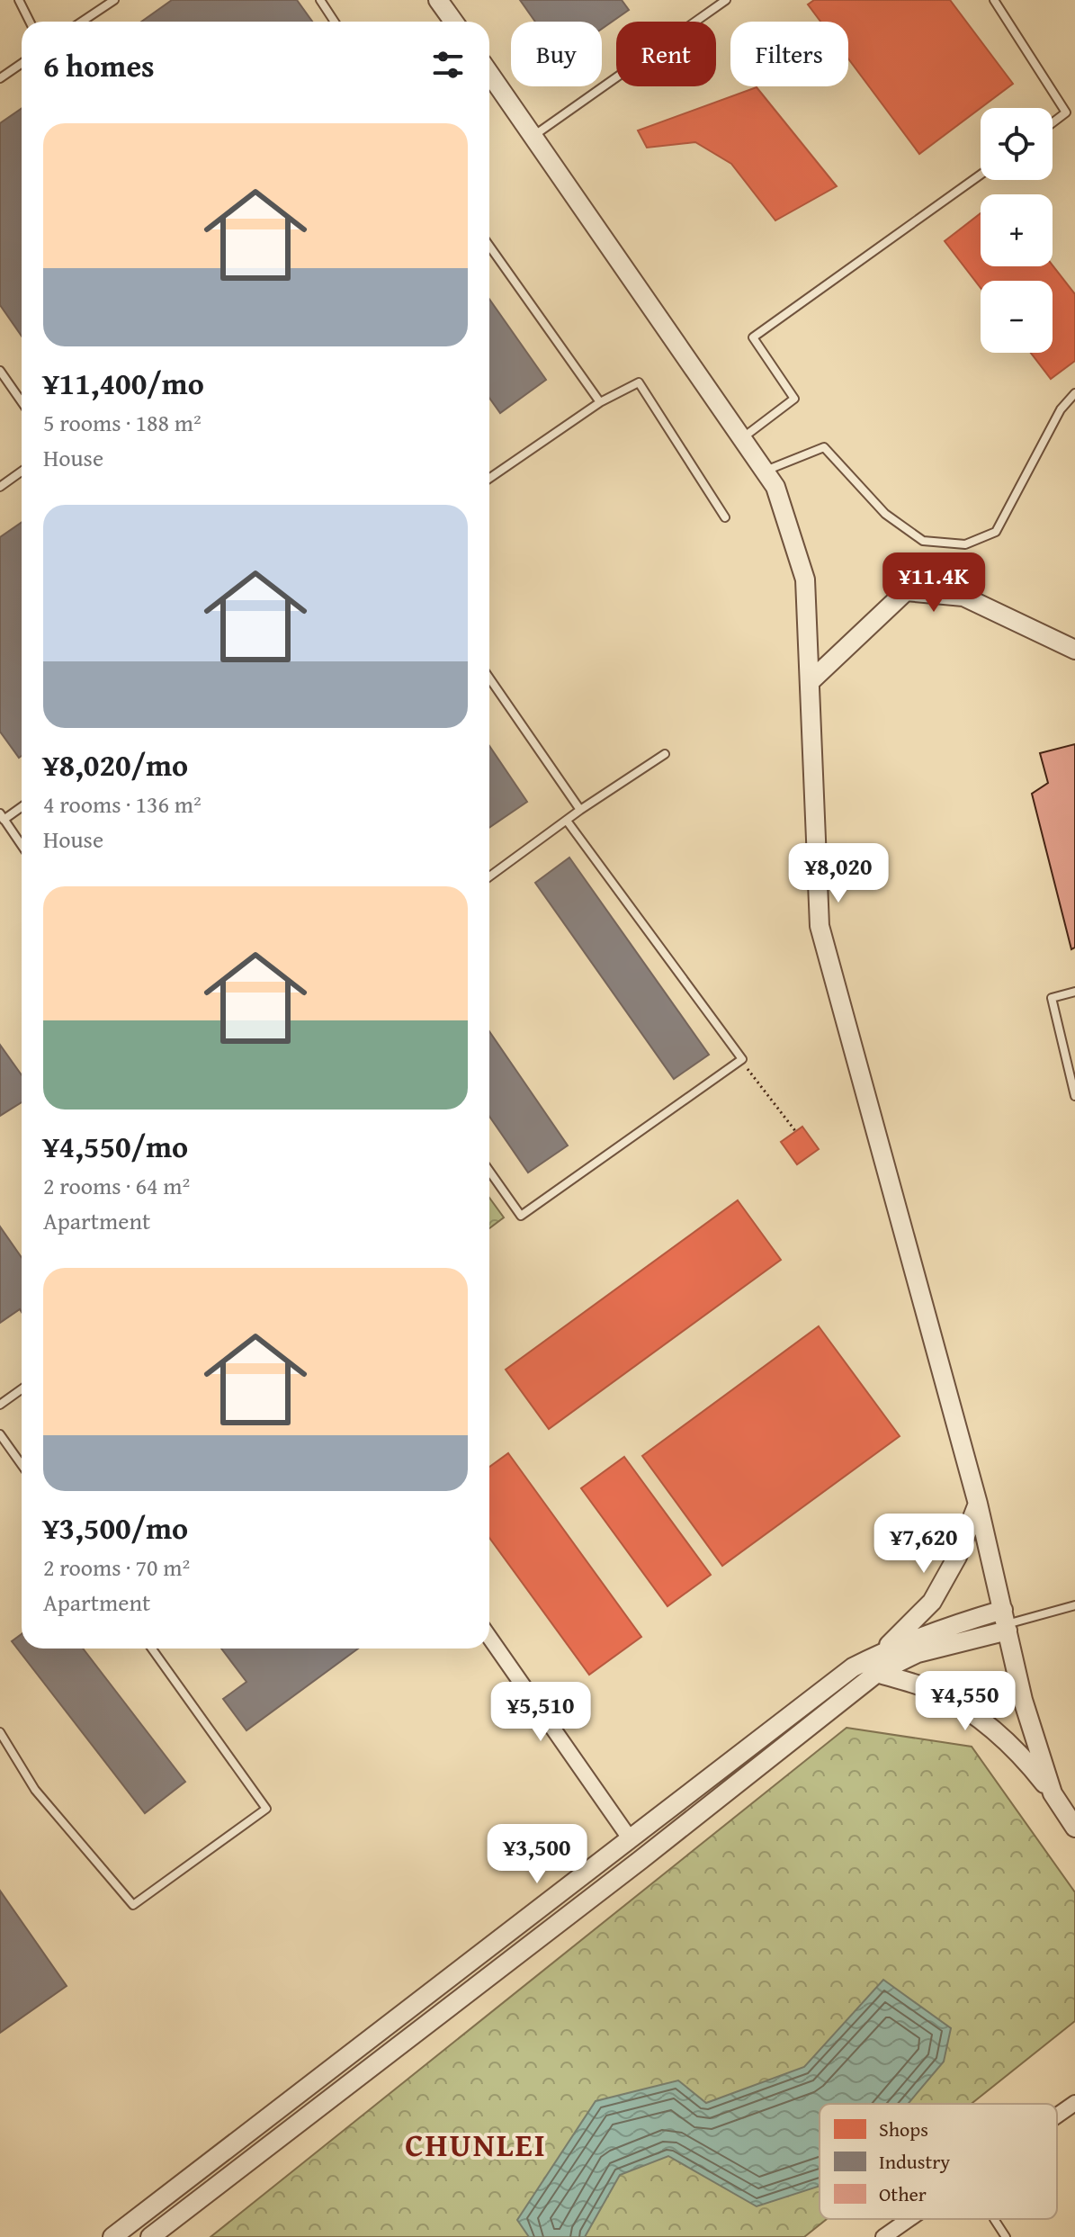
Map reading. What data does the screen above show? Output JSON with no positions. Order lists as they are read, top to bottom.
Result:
{
  "districts": ["CHUNLEI"],
  "legend": ["Shops", "Industry", "Other"],
  "page": {
    "chip": ["Buy", "Rent", "Filters"],
    "heading": "6 homes",
    "map_buttons": ["+", "−"],
    "list": [
      {
        "name": "¥11,400/mo",
        "note": "5 rooms · 188 m² · House"
      },
      {
        "name": "¥8,020/mo",
        "note": "4 rooms · 136 m² · House"
      },
      {
        "name": "¥4,550/mo",
        "note": "2 rooms · 64 m² · Apartment"
      },
      {
        "name": "¥3,500/mo",
        "note": "2 rooms · 70 m² · Apartment"
      }
    ],
    "price": [
      "¥11.4K",
      "¥8,020",
      "¥7,620",
      "¥4,550",
      "¥5,510",
      "¥3,500"
    ]
  }
}
